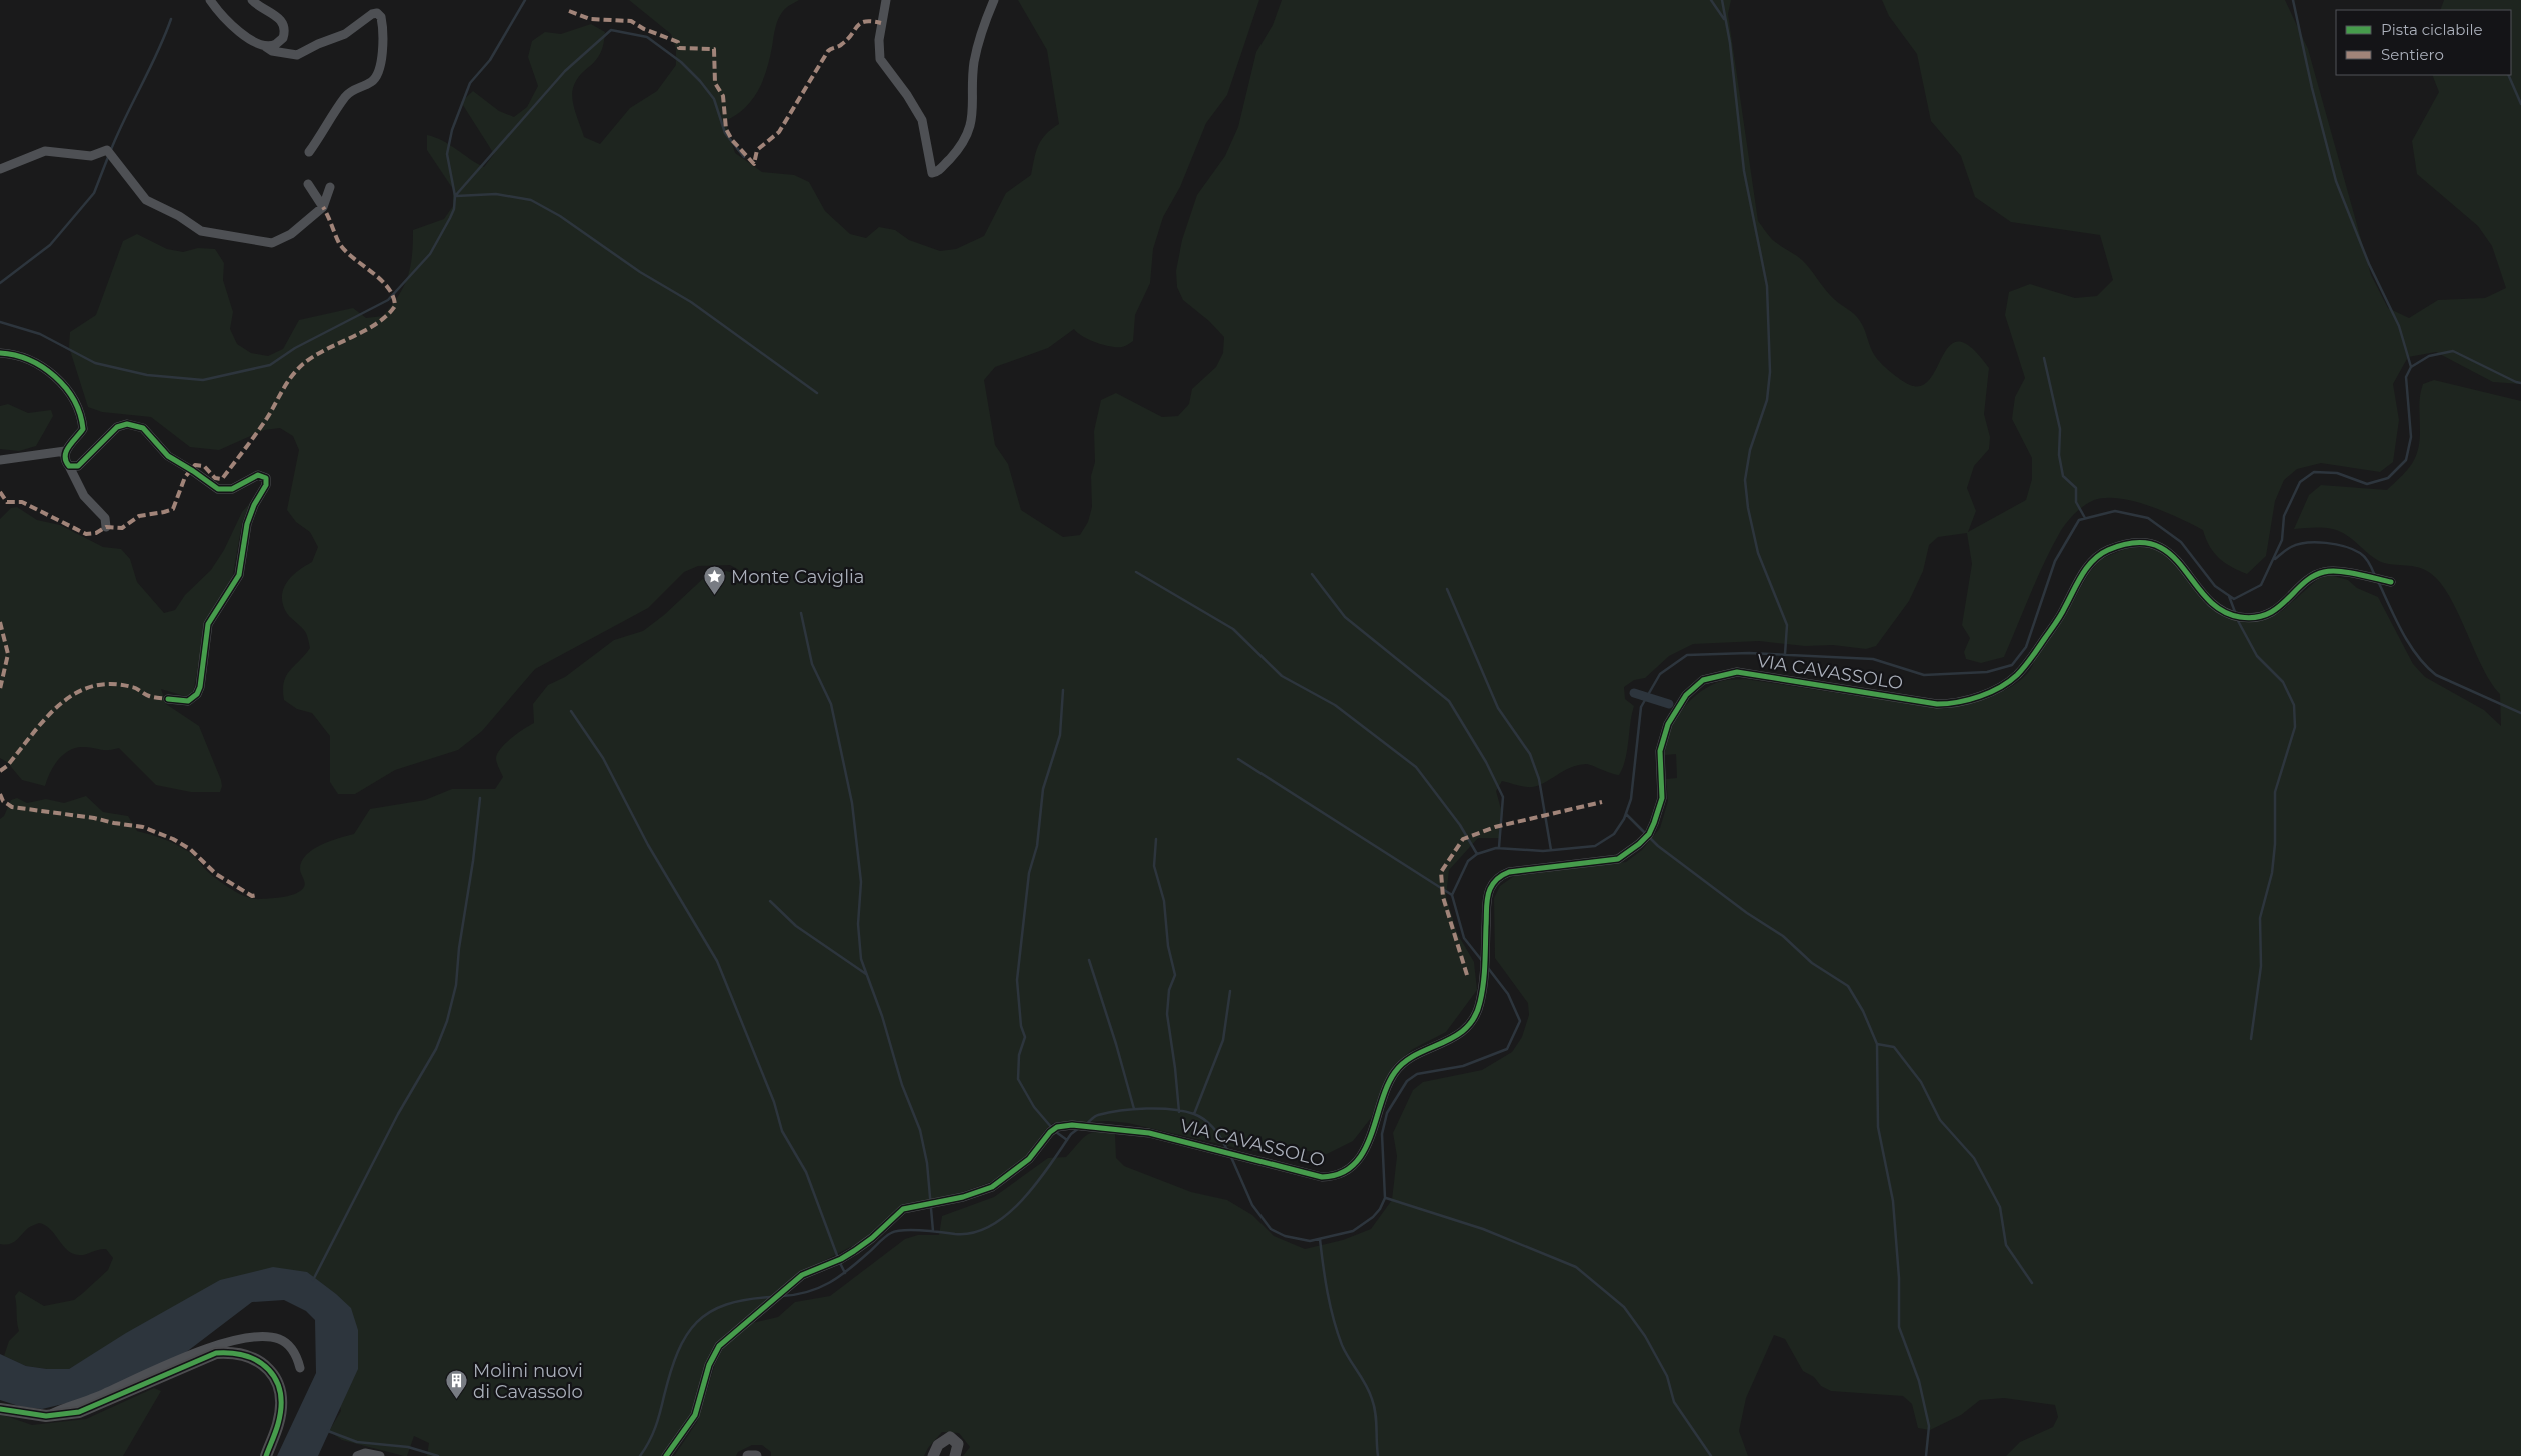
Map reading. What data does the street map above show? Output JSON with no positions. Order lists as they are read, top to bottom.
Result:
{
  "streets": {
    "street": ["VIA CAVASSOLO"]
  },
  "places": {
    "place": ["Monte Caviglia"],
    "building": ["Molini nuovi di Cavassolo"]
  },
  "legend": ["Pista ciclabile", "Sentiero"]
}
